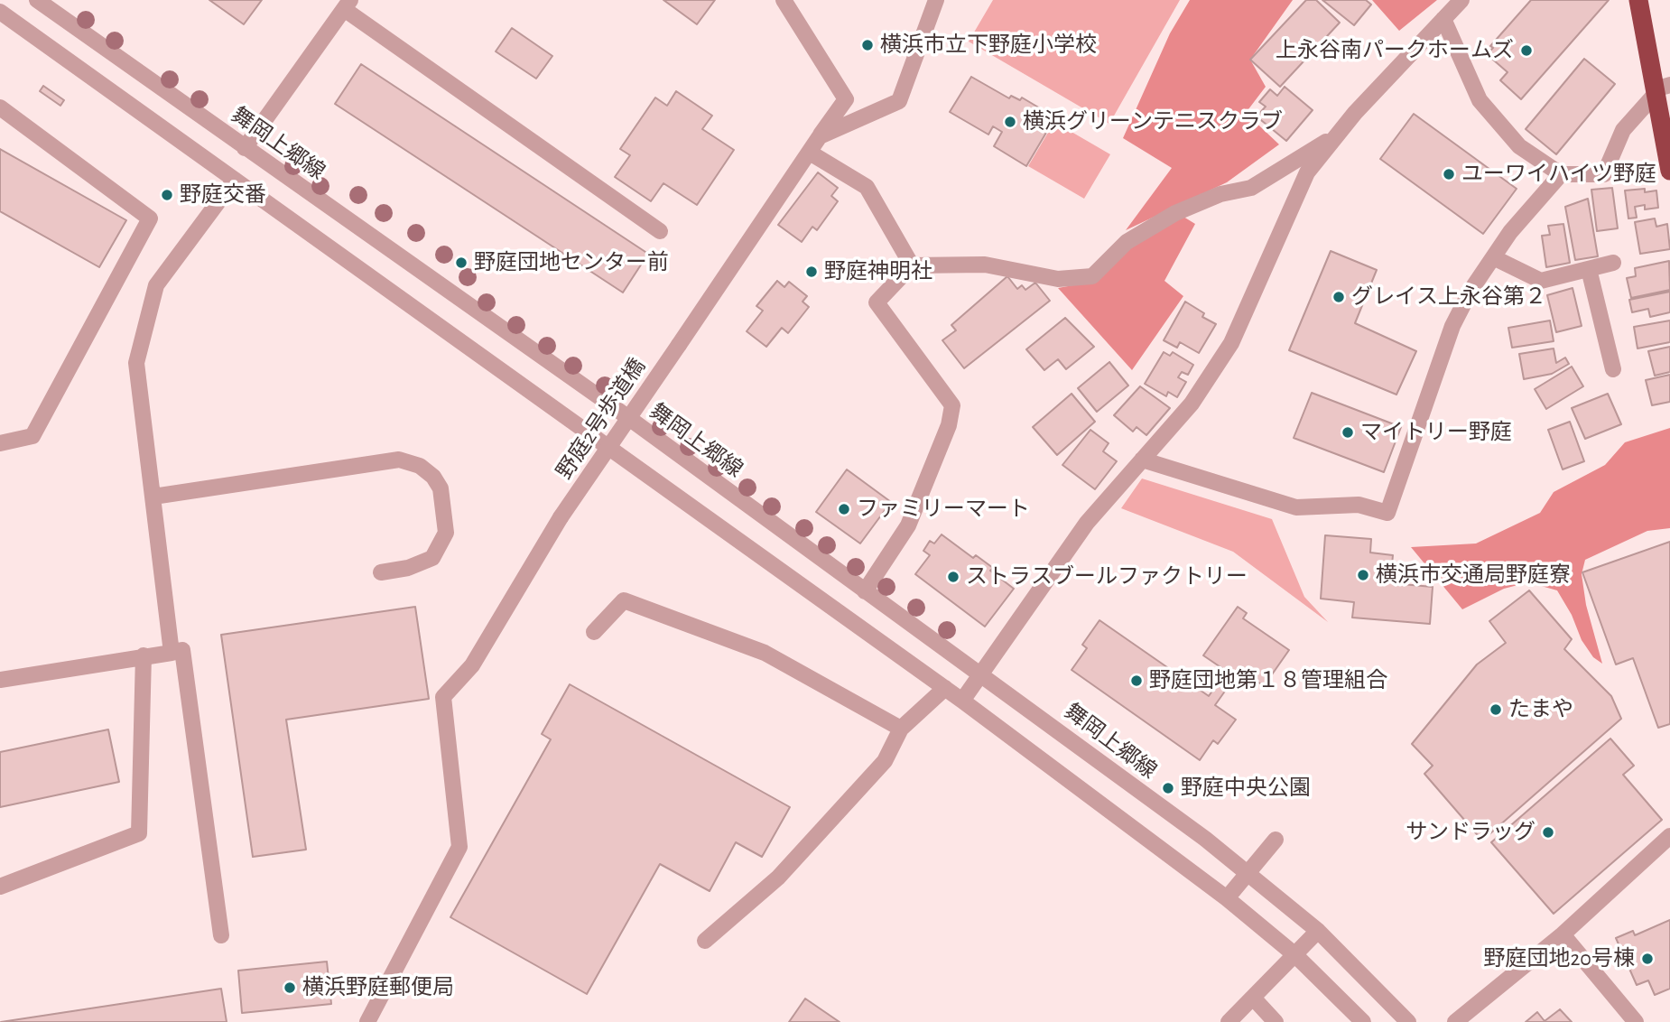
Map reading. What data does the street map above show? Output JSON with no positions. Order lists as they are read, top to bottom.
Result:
{
  "streets": {
    "street": ["舞岡上郷線", "野庭2号歩道橋"]
  },
  "places": [
    "横浜市立下野庭小学校",
    "上永谷南パークホームズ",
    "横浜グリーンテニスクラブ",
    "ユーワイハイツ野庭",
    "野庭交番",
    "野庭団地センター前",
    "野庭神明社",
    "グレイス上永谷第２",
    "マイトリー野庭",
    "ファミリーマート",
    "横浜市交通局野庭寮",
    "ストラスブールファクトリー",
    "野庭団地第１８管理組合",
    "たまや",
    "野庭中央公園",
    "サンドラッグ",
    "野庭団地20号棟",
    "横浜野庭郵便局"
  ]
}
